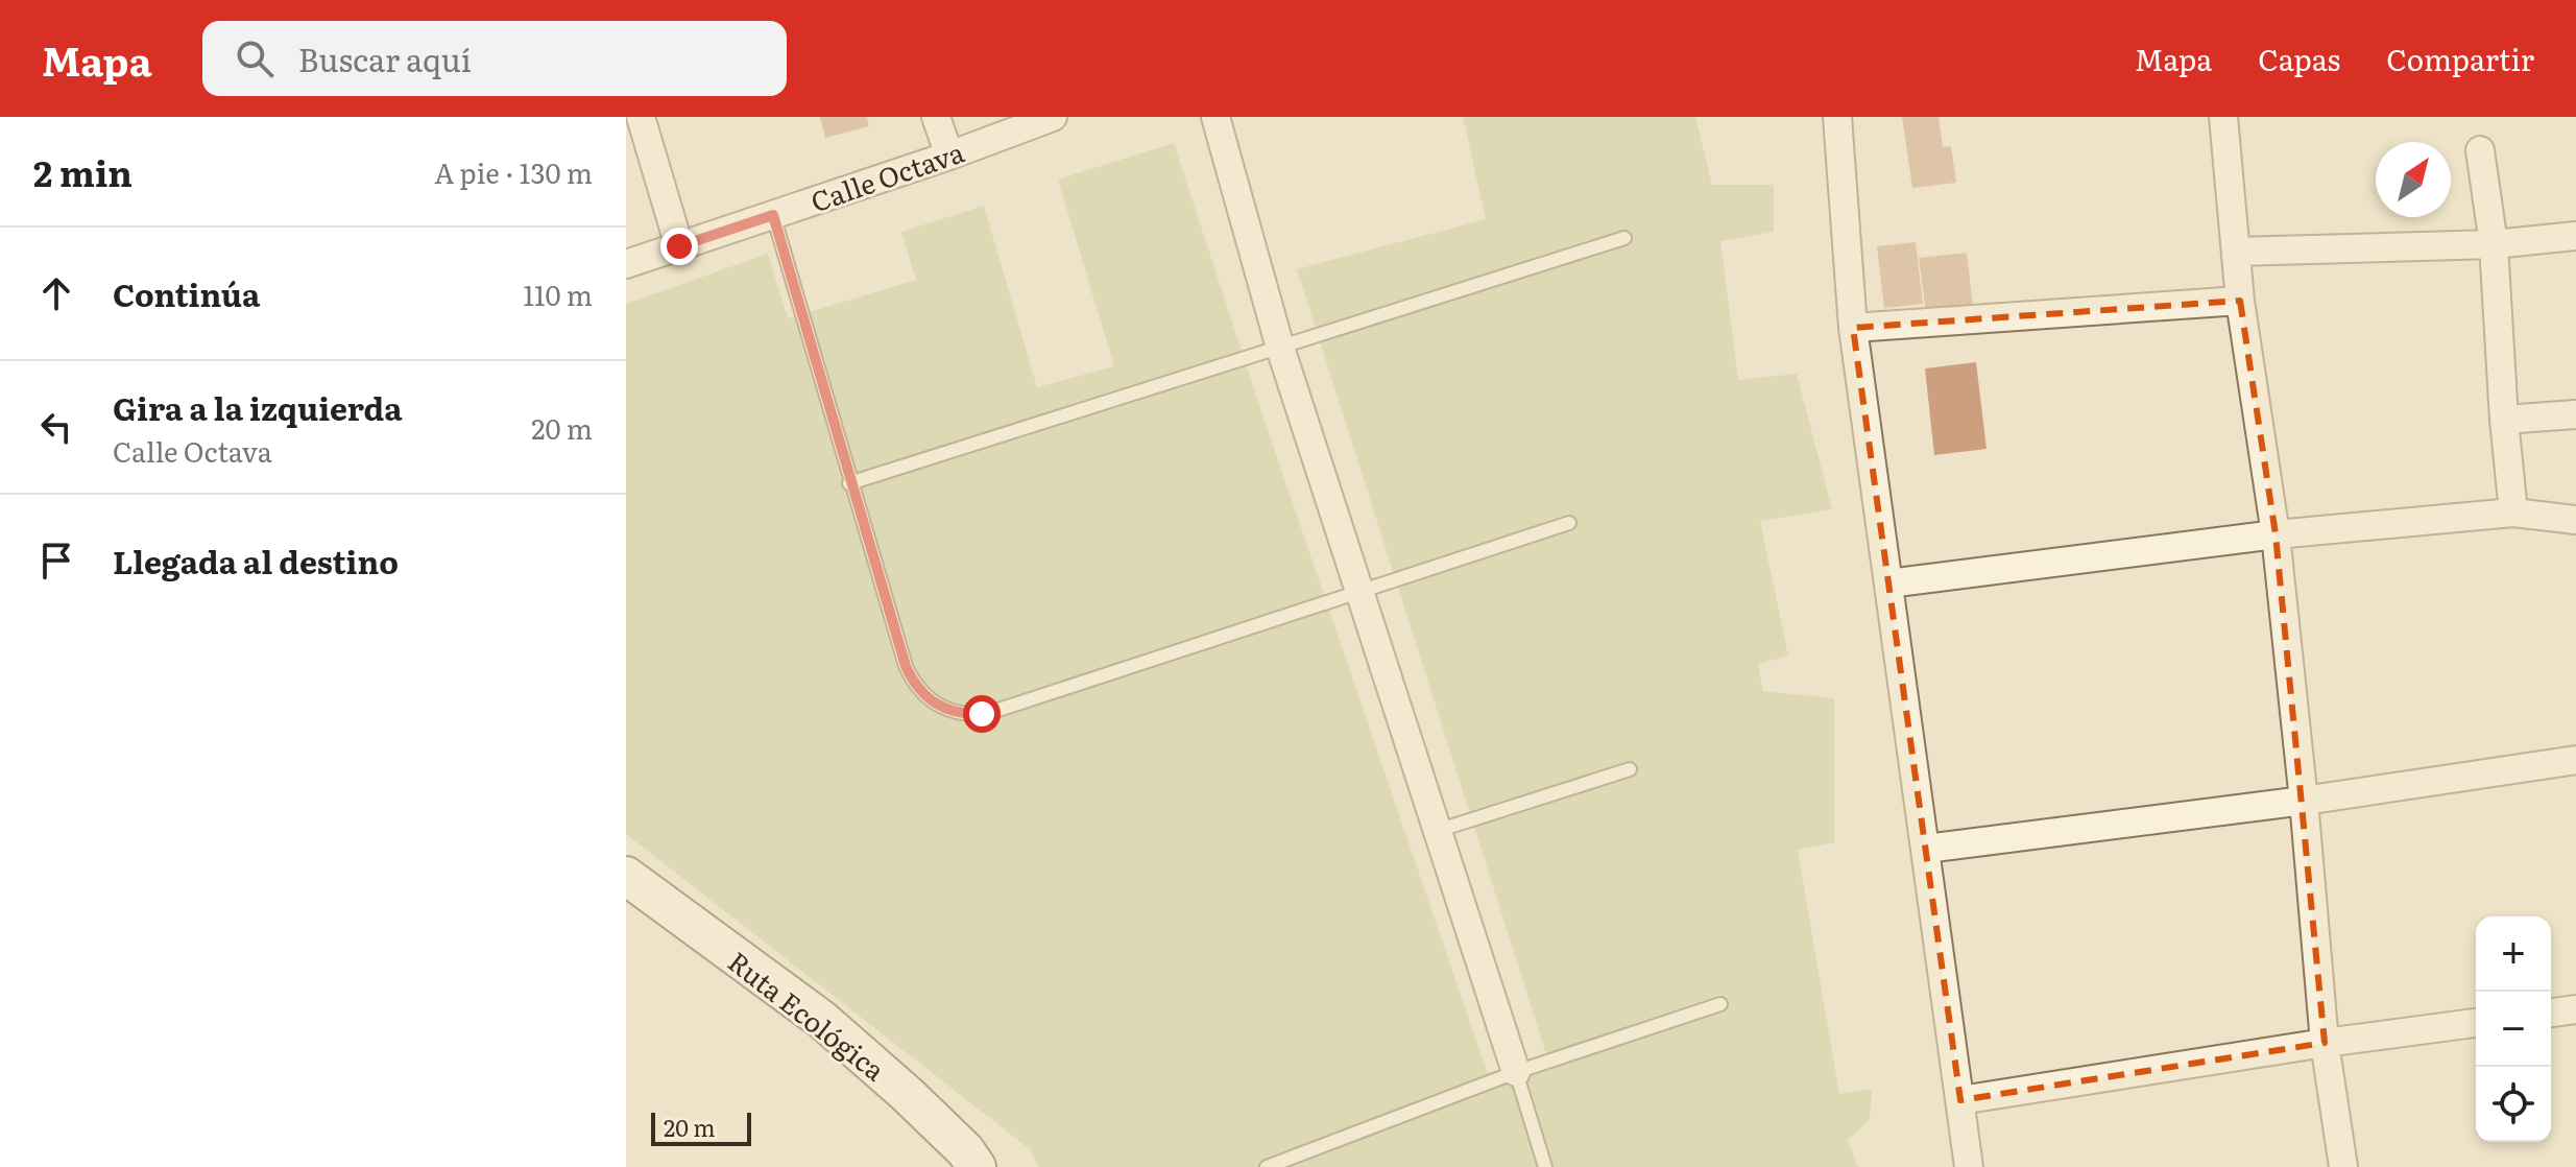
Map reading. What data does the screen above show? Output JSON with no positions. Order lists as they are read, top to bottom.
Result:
{
  "streets": {
    "main road": ["Ruta Ecológica"],
    "street": ["Calle Octava"]
  },
  "scale_bar": "20 m",
  "north": "top right",
  "page": {
    "header": "Mapa",
    "search": "Buscar aquí",
    "nav": ["Mapa", "Capas", "Compartir"],
    "heading": ["2 min", "A pie · 130 m"],
    "list": [
      ["Continúa", "110 m"],
      ["Gira a la izquierda", "Calle Octava", "20 m"],
      "Llegada al destino"
    ],
    "map_buttons": ["+", "−"],
    "scale": "20 m"
  }
}
